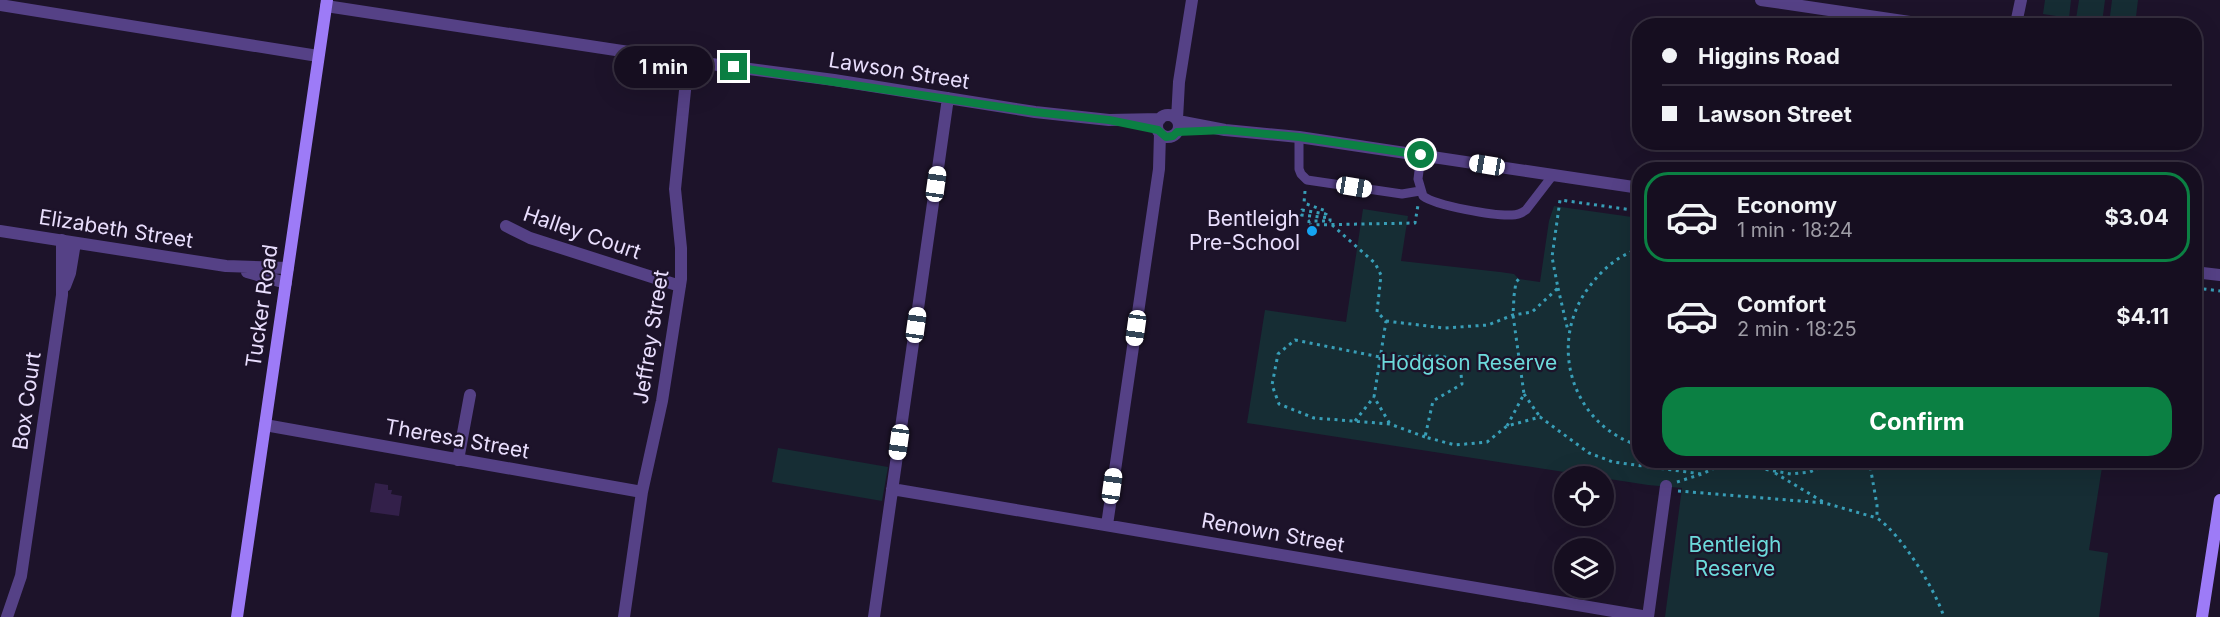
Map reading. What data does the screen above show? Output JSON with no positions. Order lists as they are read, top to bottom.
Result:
{
  "streets": {
    "street": [
      "Lawson Street",
      "Elizabeth Street",
      "Halley Court",
      "Tucker Road",
      "Jeffrey Street",
      "Box Court",
      "Theresa Street",
      "Renown Street"
    ]
  },
  "crossings": [
    ["Lawson Street", "Tucker Road"],
    ["Lawson Street", "Jeffrey Street"],
    ["Elizabeth Street", "Tucker Road"],
    ["Elizabeth Street", "Box Court"],
    ["Halley Court", "Jeffrey Street"],
    ["Tucker Road", "Theresa Street"],
    ["Jeffrey Street", "Theresa Street"]
  ],
  "parks": ["Hodgson Reserve", "Bentleigh Reserve"],
  "places": ["Bentleigh Pre-School"],
  "page": {
    "banner": ["Higgins Road", "Lawson Street"],
    "bubble": "1 min",
    "list": [
      {
        "name": "Economy",
        "note": "1 min · 18:24",
        "value": "$3.04"
      },
      {
        "name": "Comfort",
        "note": "2 min · 18:25",
        "value": "$4.11"
      }
    ],
    "buttons": "Confirm"
  }
}
